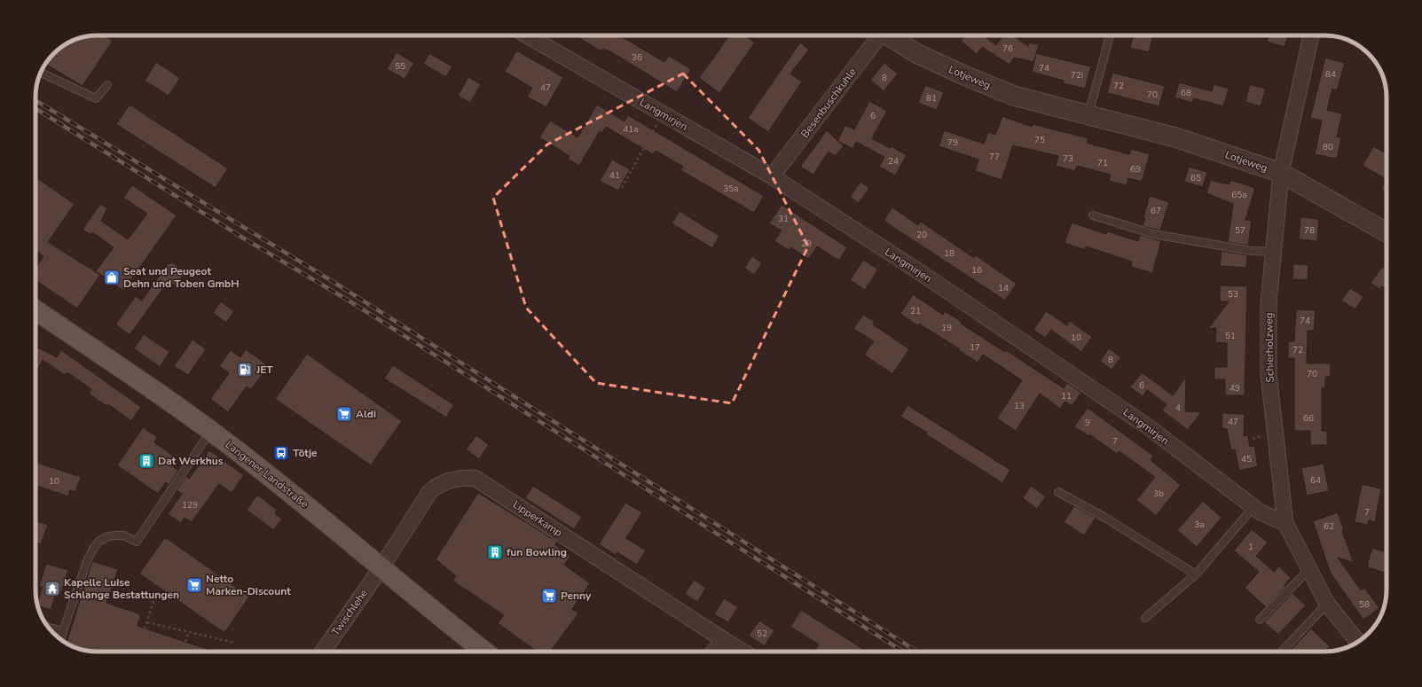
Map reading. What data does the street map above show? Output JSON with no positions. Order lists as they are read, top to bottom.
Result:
{
  "streets": {
    "main road": ["Langener Landstraße"],
    "street": [
      "Lotjeweg",
      "Besenbuschkuhle",
      "Langmirjen",
      "Schierholzweg",
      "Lipperkamp",
      "Twischlehe"
    ]
  },
  "crossings": [
    ["Lotjeweg", "Schierholzweg"],
    ["Besenbuschkuhle", "Langmirjen"],
    ["Langmirjen", "Schierholzweg"],
    ["Langener Landstraße", "Lipperkamp"],
    ["Langener Landstraße", "Twischlehe"],
    ["Lipperkamp", "Twischlehe"]
  ],
  "places": {
    "shop": ["Seat und Peugeot Dehn und Toben GmbH"],
    "fuel station": ["JET"],
    "supermarket": ["Aldi", "Netto Marken-Discount", "Penny"],
    "bus stop": ["Tötje"],
    "building": ["Dat Werkhus", "fun Bowling"],
    "temple": ["Kapelle Luise Schlange Bestattungen"]
  },
  "house_numbers": [
    "76",
    "36",
    "55",
    "74",
    "84",
    "72i",
    "8",
    "72",
    "47",
    "68",
    "70",
    "81",
    "6",
    "41a",
    "75",
    "79",
    "80",
    "77",
    "73",
    "24",
    "71",
    "69",
    "41",
    "65",
    "35a",
    "65a",
    "67",
    "31",
    "57",
    "78",
    "20",
    "29",
    "18",
    "16",
    "14",
    "53",
    "21",
    "74",
    "19",
    "51",
    "10",
    "17",
    "72",
    "8",
    "70",
    "6",
    "49",
    "11",
    "13",
    "4",
    "66",
    "47",
    "9",
    "7",
    "45",
    "64",
    "10",
    "3b",
    "129",
    "7",
    "3a",
    "62",
    "1",
    "58",
    "52"
  ]
}
